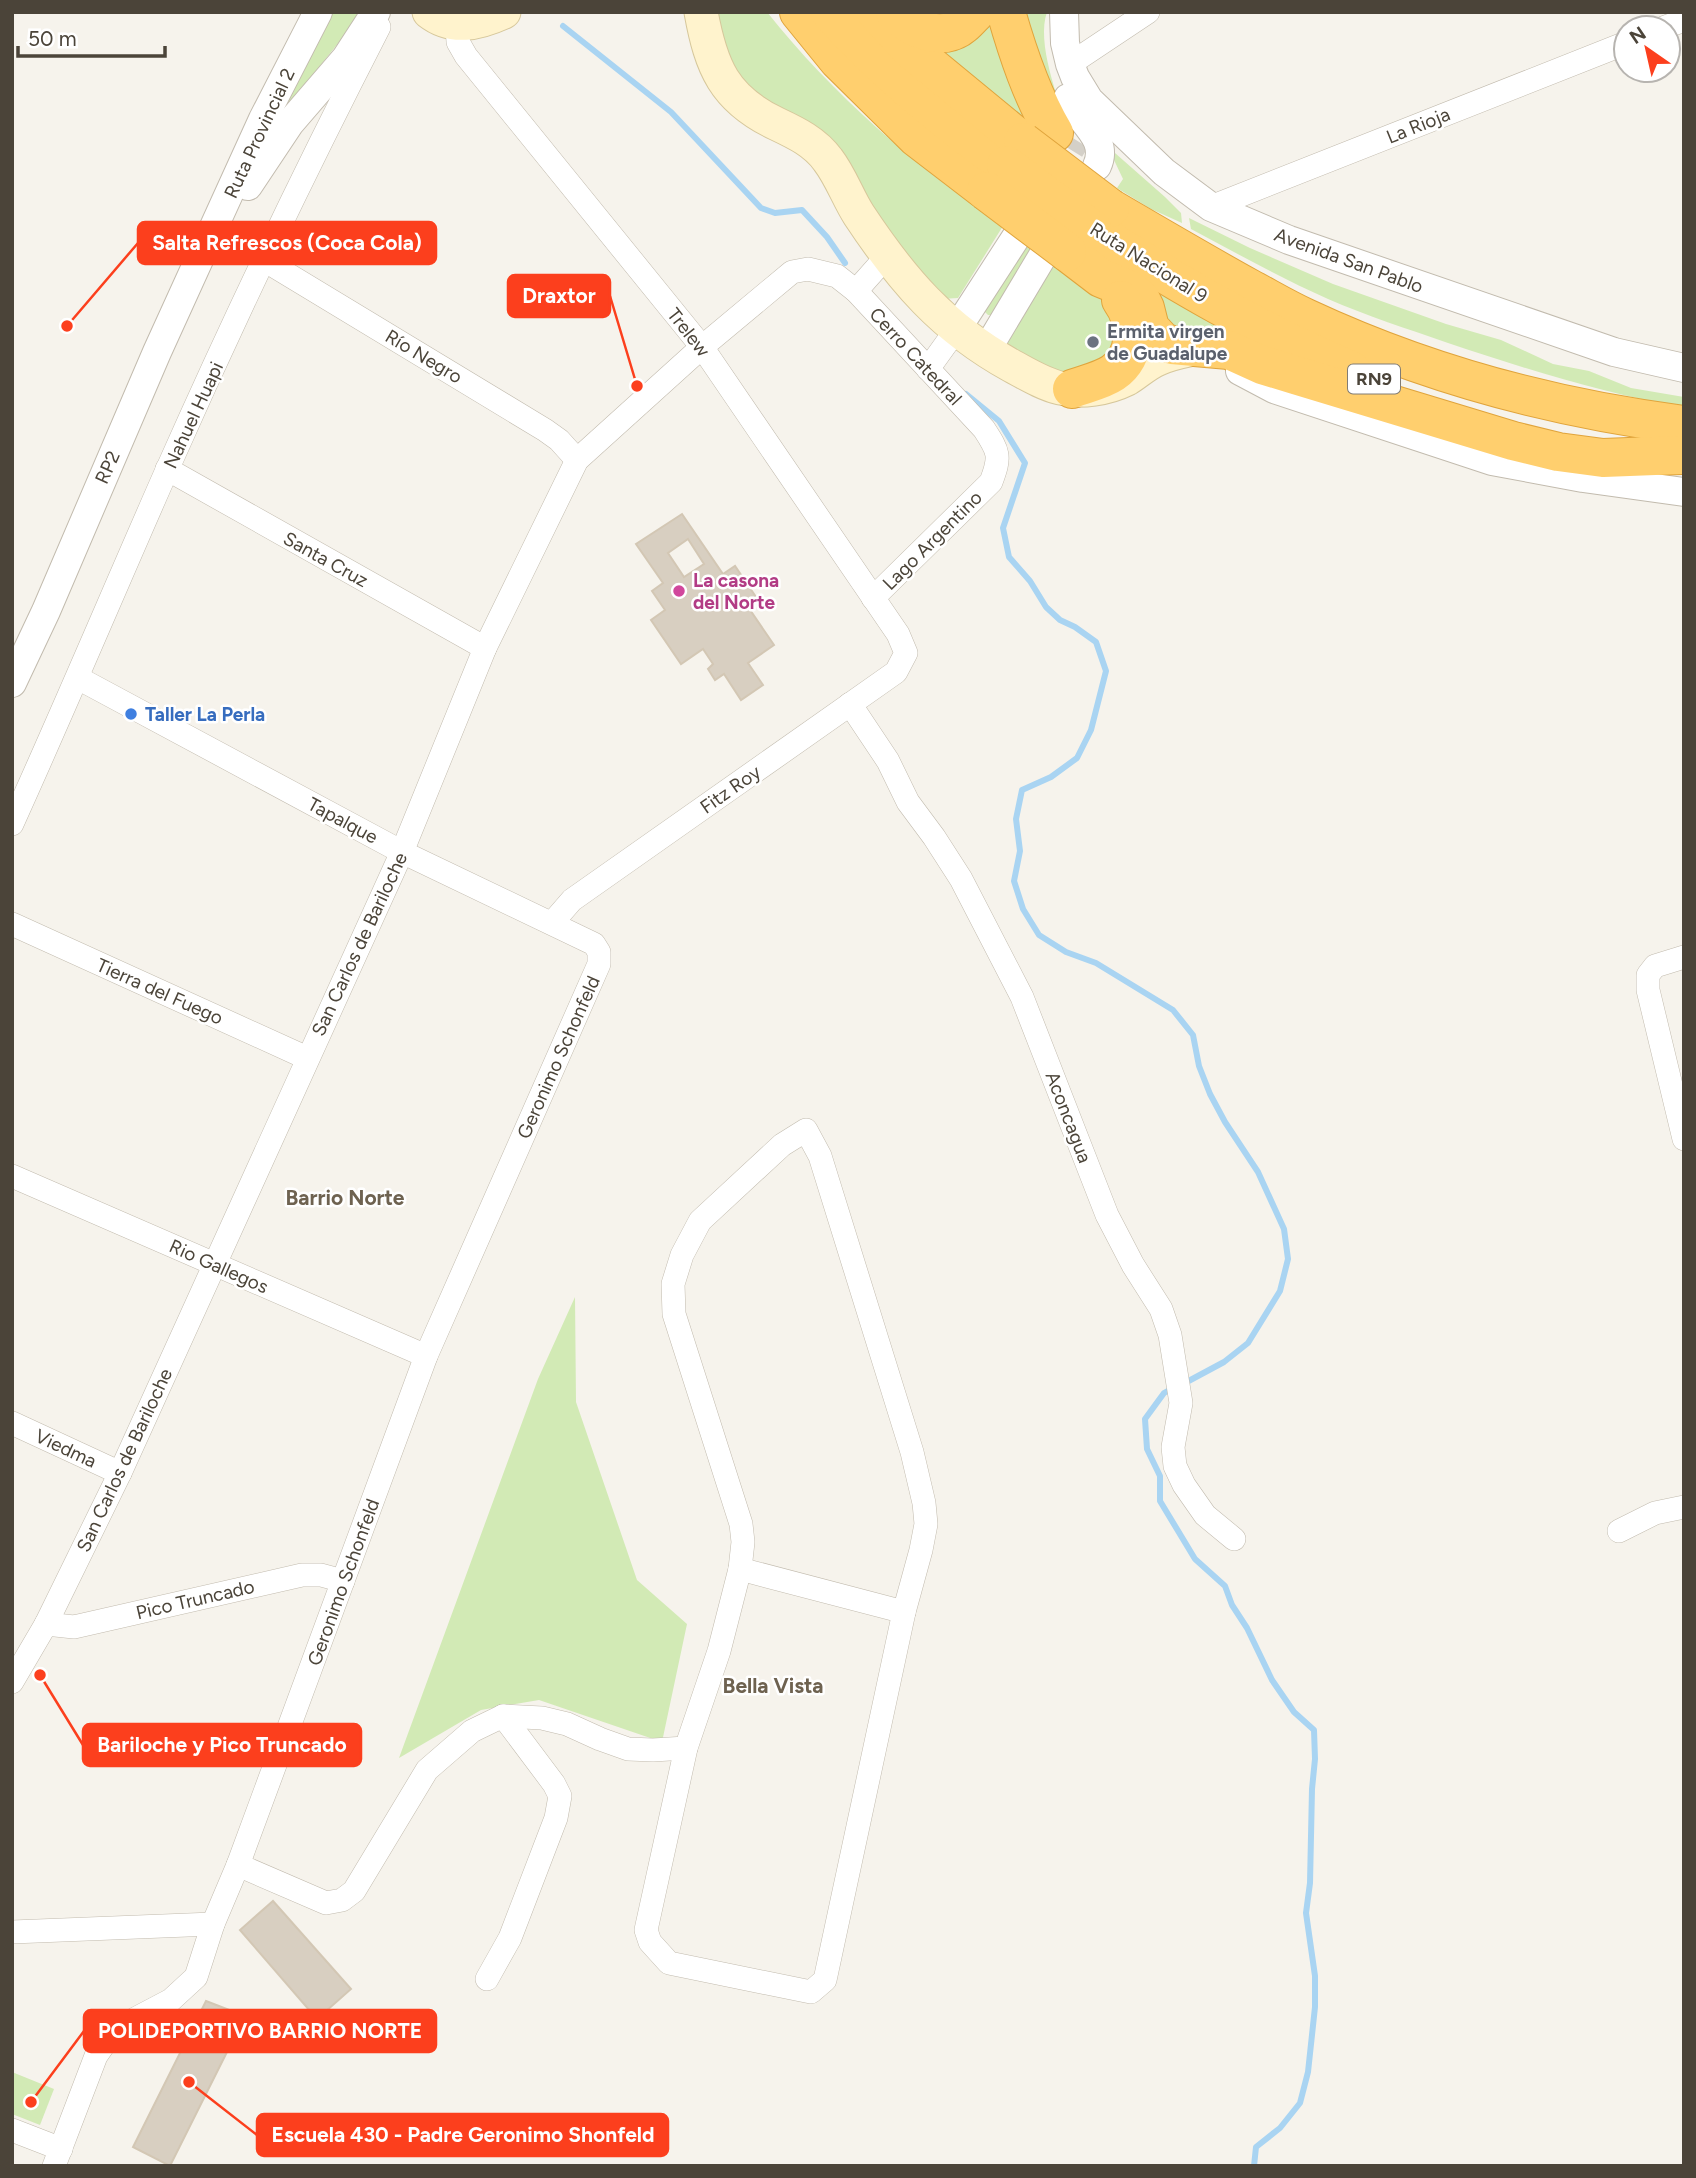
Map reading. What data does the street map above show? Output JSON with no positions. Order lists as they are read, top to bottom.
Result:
{
  "streets": {
    "highway": ["Ruta Nacional 9", "RN9"],
    "street": [
      "La Rioja",
      "Ruta Provincial 2",
      "Avenida San Pablo",
      "Trelew",
      "Río Negro",
      "Cerro Catedral",
      "Nahuel Huapi",
      "RP2",
      "Lago Argentino",
      "Santa Cruz",
      "Fitz Roy",
      "Tapalque",
      "San Carlos de Bariloche",
      "Tierra del Fuego",
      "Geronimo Schonfeld",
      "Aconcagua",
      "Rio Gallegos",
      "Viedma",
      "Pico Truncado"
    ]
  },
  "crossings": [
    ["La Rioja", "Avenida San Pablo"],
    ["Ruta Provincial 2", "RP2"],
    ["Trelew", "Lago Argentino"],
    ["Trelew", "Fitz Roy"],
    ["Trelew", "San Carlos de Bariloche"],
    ["Río Negro", "Nahuel Huapi"],
    ["Río Negro", "San Carlos de Bariloche"],
    ["Cerro Catedral", "Lago Argentino"],
    ["Cerro Catedral", "San Carlos de Bariloche"],
    ["Nahuel Huapi", "Santa Cruz"],
    ["Nahuel Huapi", "Tapalque"],
    ["Santa Cruz", "San Carlos de Bariloche"],
    ["Fitz Roy", "Tapalque"],
    ["Fitz Roy", "Aconcagua"],
    ["Tapalque", "San Carlos de Bariloche"],
    ["Tapalque", "Geronimo Schonfeld"],
    ["San Carlos de Bariloche", "Tierra del Fuego"],
    ["San Carlos de Bariloche", "Rio Gallegos"],
    ["San Carlos de Bariloche", "Viedma"],
    ["San Carlos de Bariloche", "Pico Truncado"],
    ["Geronimo Schonfeld", "Rio Gallegos"],
    ["Geronimo Schonfeld", "Pico Truncado"]
  ],
  "districts": ["Barrio Norte", "Bella Vista"],
  "places": [
    "Salta Refrescos (Coca Cola)",
    "Ermita virgen de Guadalupe",
    "Draxtor",
    "La casona del Norte",
    "Taller La Perla",
    "Bariloche y Pico Truncado",
    "Escuela 430 - Padre Geronimo Shonfeld",
    "POLIDEPORTIVO BARRIO NORTE"
  ],
  "scale_bar": "50 m",
  "north": "top left"
}
